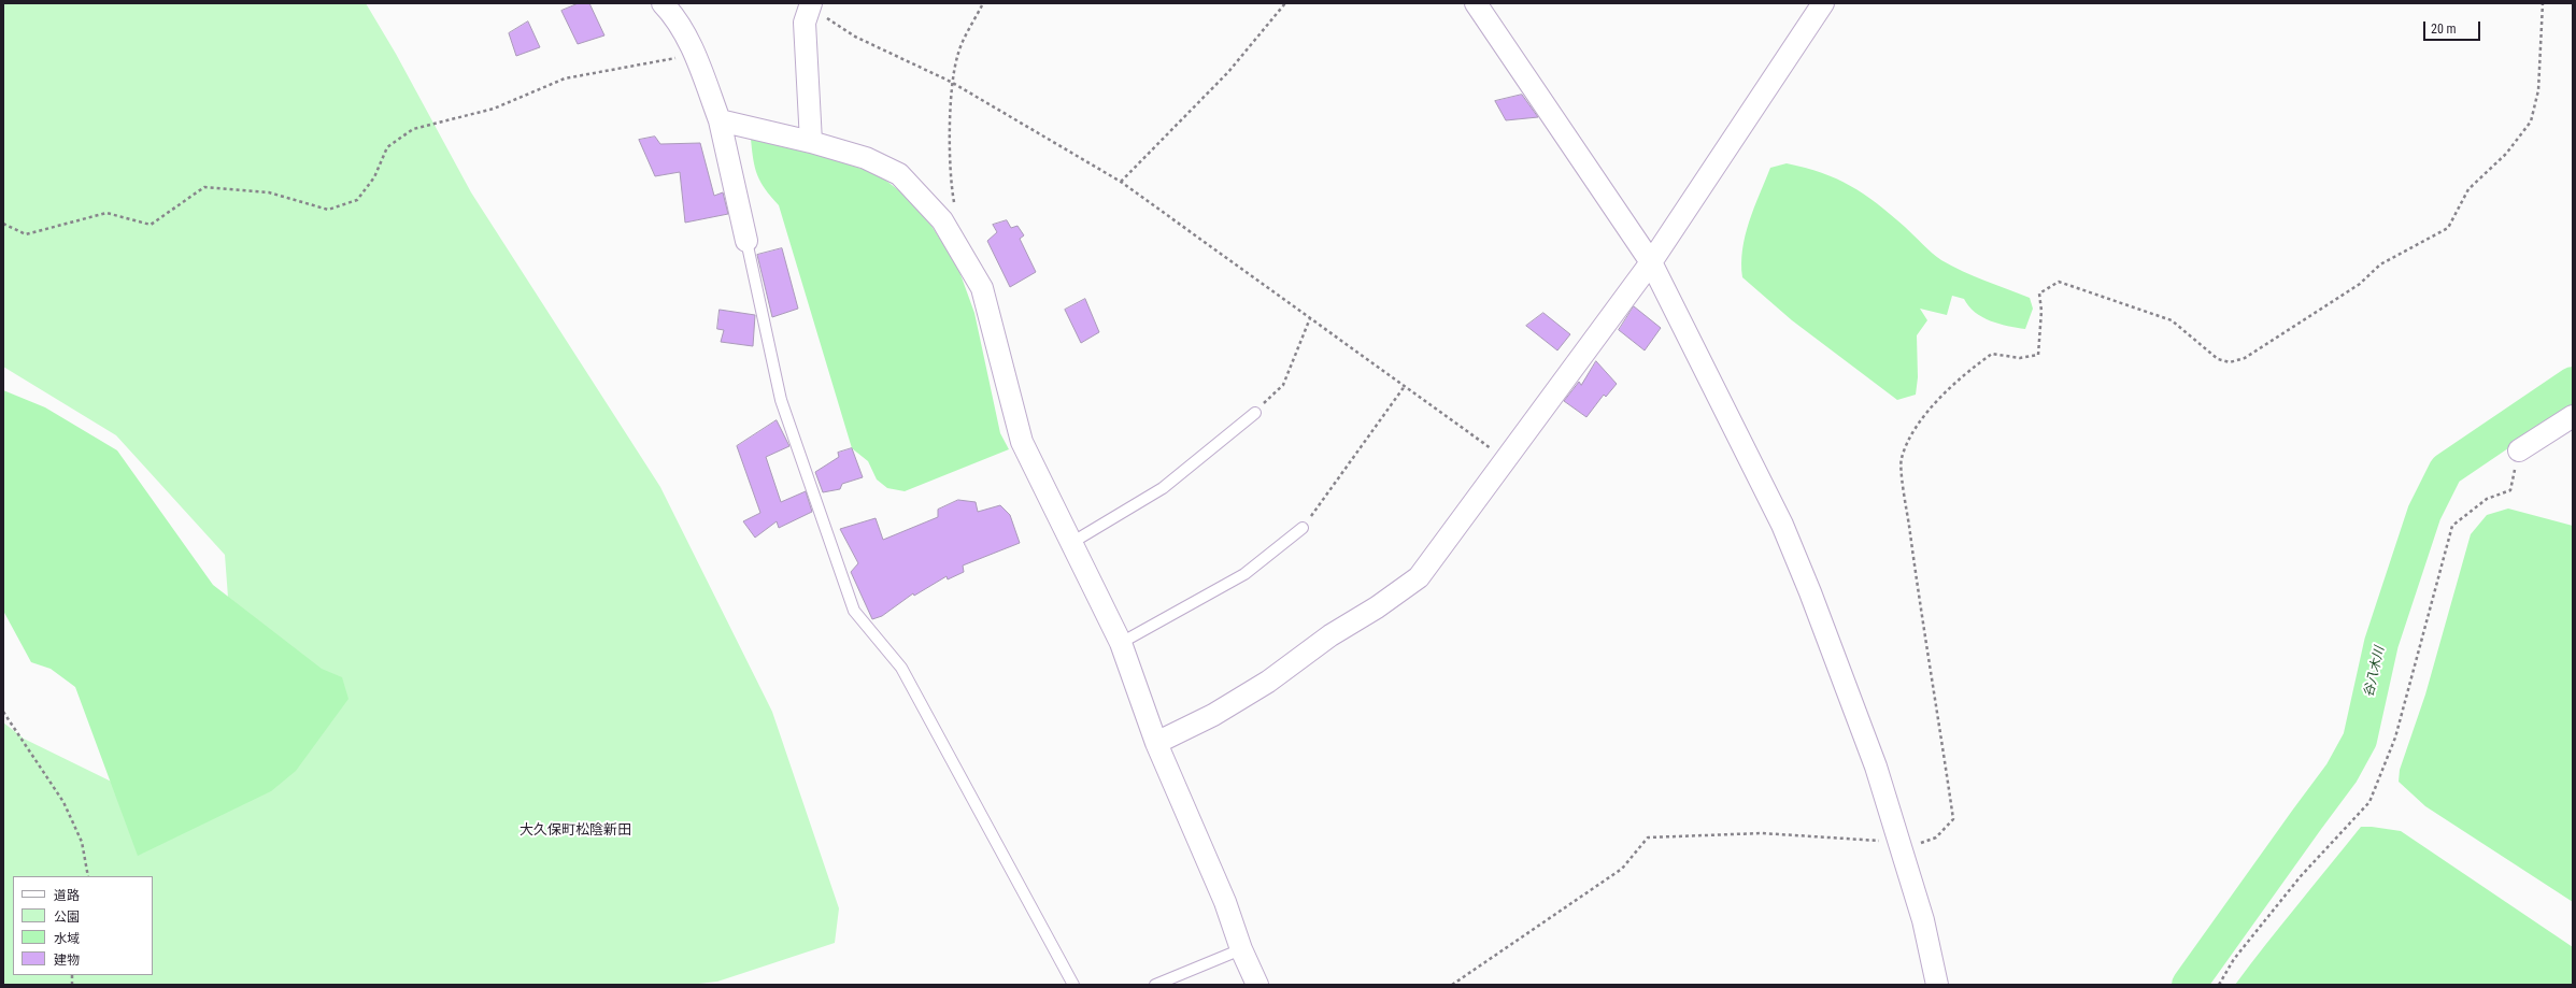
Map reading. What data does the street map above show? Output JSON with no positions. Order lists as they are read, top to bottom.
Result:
{
  "districts": ["大久保町松陰新田"],
  "water": ["谷八木川"],
  "legend": [
    "道路",
    "公園",
    "水域",
    "建物"
  ],
  "scale_bar": "20 m"
}
